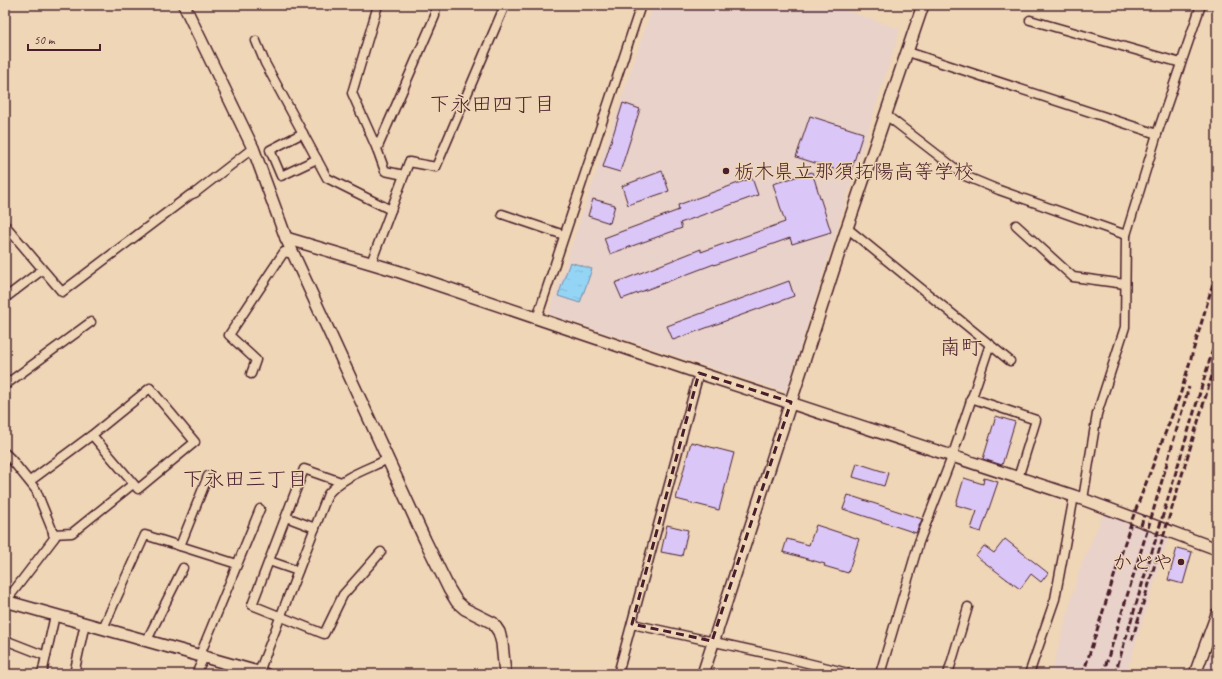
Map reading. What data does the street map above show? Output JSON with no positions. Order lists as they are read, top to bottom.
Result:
{
  "districts": ["下永田四丁目", "南町", "下永田三丁目"],
  "places": ["栃木県立那須拓陽高等学校", "かどや"],
  "scale_bar": "50 m"
}
